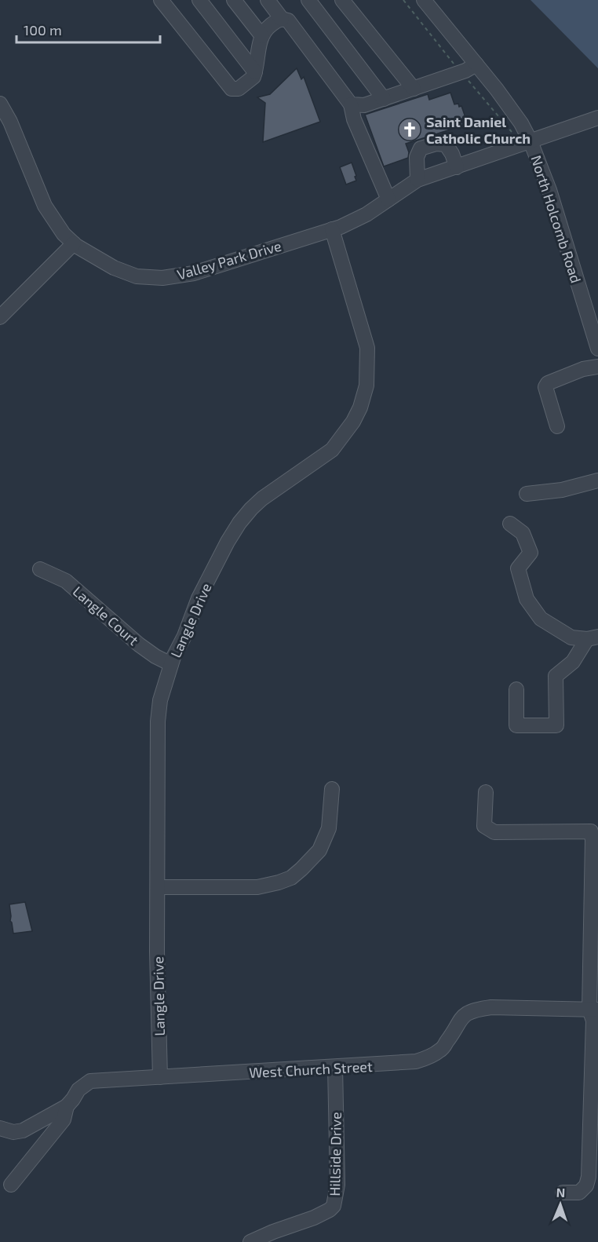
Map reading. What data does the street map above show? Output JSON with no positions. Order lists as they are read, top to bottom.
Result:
{
  "streets": {
    "street": [
      "North Holcomb Road",
      "Valley Park Drive",
      "Langle Court",
      "Langle Drive",
      "West Church Street",
      "Hillside Drive"
    ]
  },
  "crossings": [
    ["North Holcomb Road", "Valley Park Drive"],
    ["Valley Park Drive", "Langle Drive"],
    ["Langle Court", "Langle Drive"],
    ["Langle Drive", "West Church Street"],
    ["West Church Street", "Hillside Drive"]
  ],
  "places": {
    "church": ["Saint Daniel Catholic Church"]
  },
  "scale_bar": "100 m",
  "north": "top"
}
